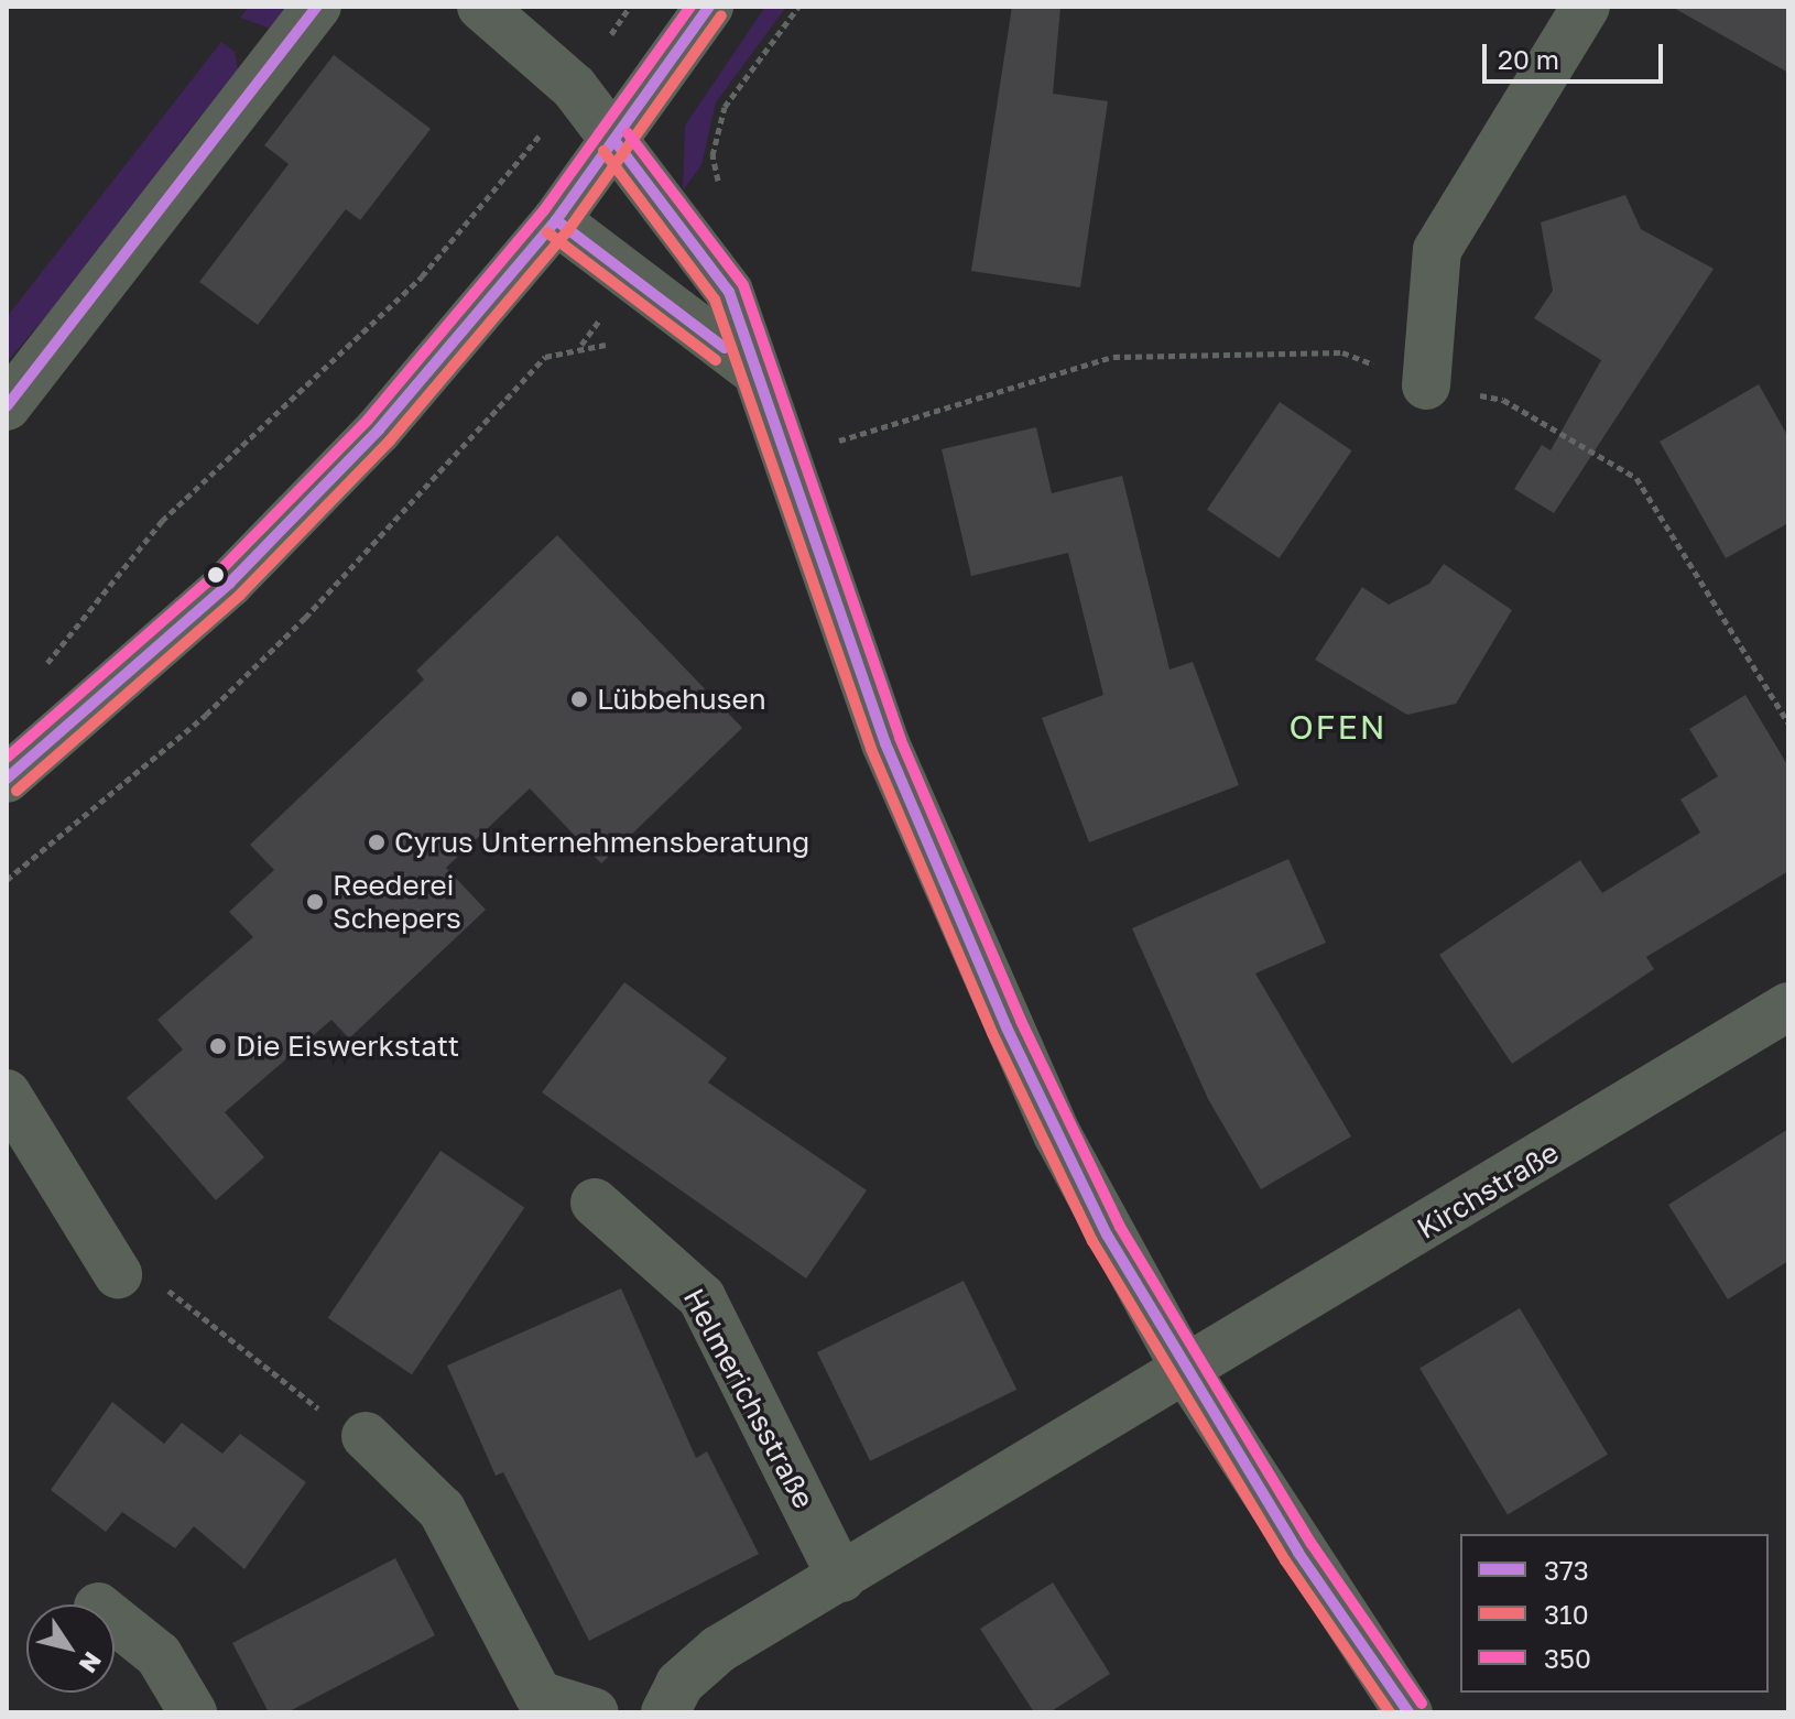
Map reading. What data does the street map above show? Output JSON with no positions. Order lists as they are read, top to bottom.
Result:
{
  "streets": {
    "street": ["Kirchstraße", "Helmerichsstraße"]
  },
  "districts": ["OFEN"],
  "places": [
    "Lübbehusen",
    "Cyrus Unternehmensberatung",
    "Reederei Schepers",
    "Die Eiswerkstatt"
  ],
  "lines": ["transit line 373", "transit line 350", "transit line 310"],
  "legend": ["373", "310", "350"],
  "scale_bar": "20 m",
  "north": "bottom right"
}
